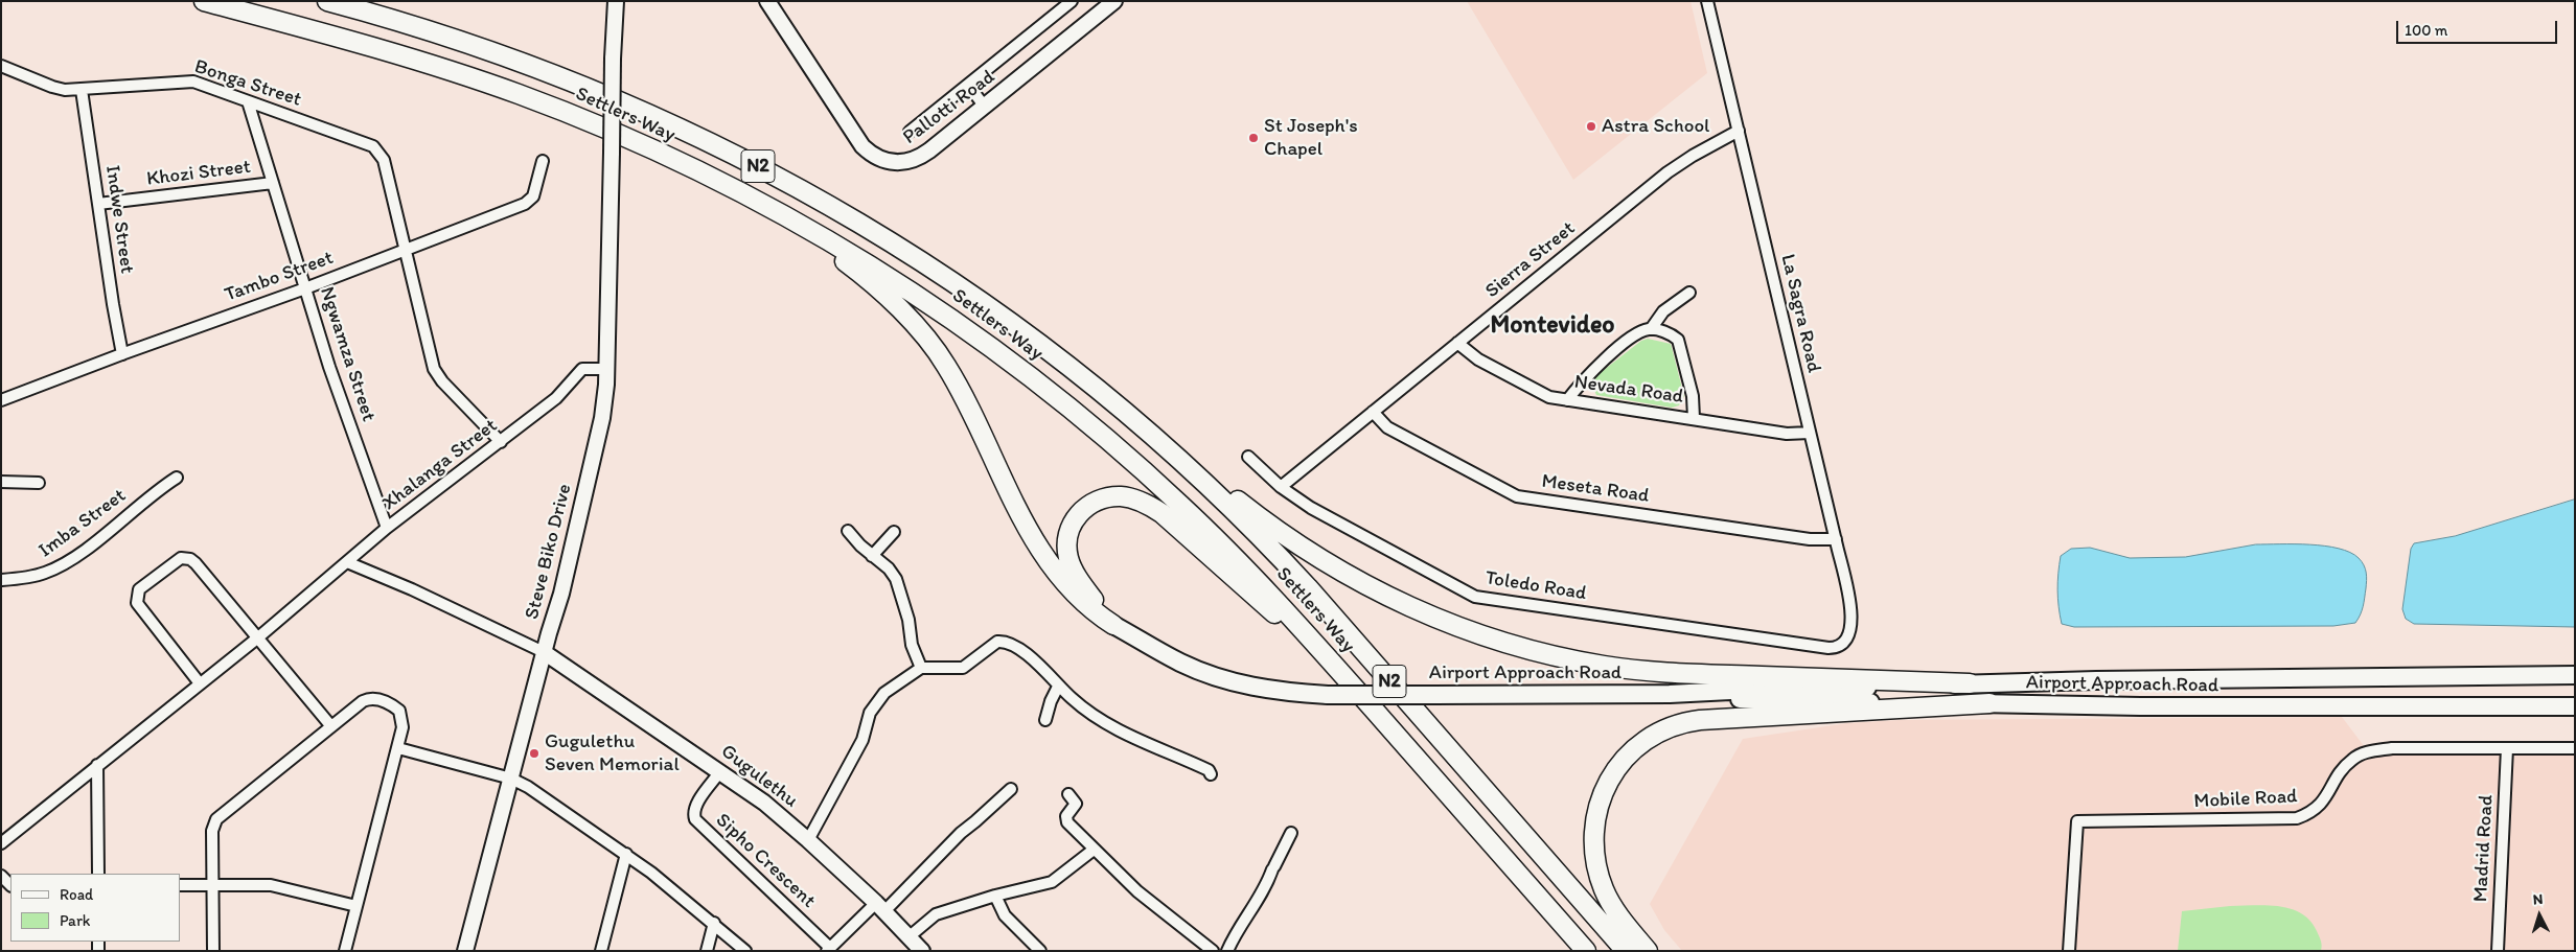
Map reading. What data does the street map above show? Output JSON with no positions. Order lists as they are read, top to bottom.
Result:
{
  "streets": {
    "highway": ["Settlers Way", "N2"],
    "main road": [
      "Pallotti Road",
      "Steve Biko Drive",
      "Airport Approach Road",
      "Gugulethu"
    ],
    "street": [
      "Bonga Street",
      "Khozi Street",
      "Indwe Street",
      "Sierra Street",
      "Tambo Street",
      "La Sagra Road",
      "Ngwamza Street",
      "Nevada Road",
      "Xhalanga Street",
      "Meseta Road",
      "Imba Street",
      "Toledo Road",
      "Mobile Road",
      "Madrid Road",
      "Sipho Crescent"
    ]
  },
  "crossings": [
    ["Bonga Street", "Indwe Street"],
    ["Bonga Street", "Tambo Street"],
    ["Bonga Street", "Ngwamza Street"],
    ["Khozi Street", "Indwe Street"],
    ["Khozi Street", "Ngwamza Street"],
    ["Indwe Street", "Tambo Street"],
    ["Sierra Street", "La Sagra Road"],
    ["Sierra Street", "Nevada Road"],
    ["Sierra Street", "Meseta Road"],
    ["Sierra Street", "Toledo Road"],
    ["Tambo Street", "Ngwamza Street"],
    ["La Sagra Road", "Nevada Road"],
    ["La Sagra Road", "Meseta Road"],
    ["La Sagra Road", "Toledo Road"],
    ["Ngwamza Street", "Xhalanga Street"],
    ["Xhalanga Street", "Steve Biko Drive"],
    ["Steve Biko Drive", "Gugulethu"],
    ["Gugulethu", "Sipho Crescent"],
    ["Mobile Road", "Madrid Road"]
  ],
  "districts": ["Montevideo"],
  "places": ["Astra School", "St Joseph's Chapel", "Gugulethu Seven Memorial"],
  "legend": ["Road", "Park"],
  "scale_bar": "100 m",
  "north": "top"
}
